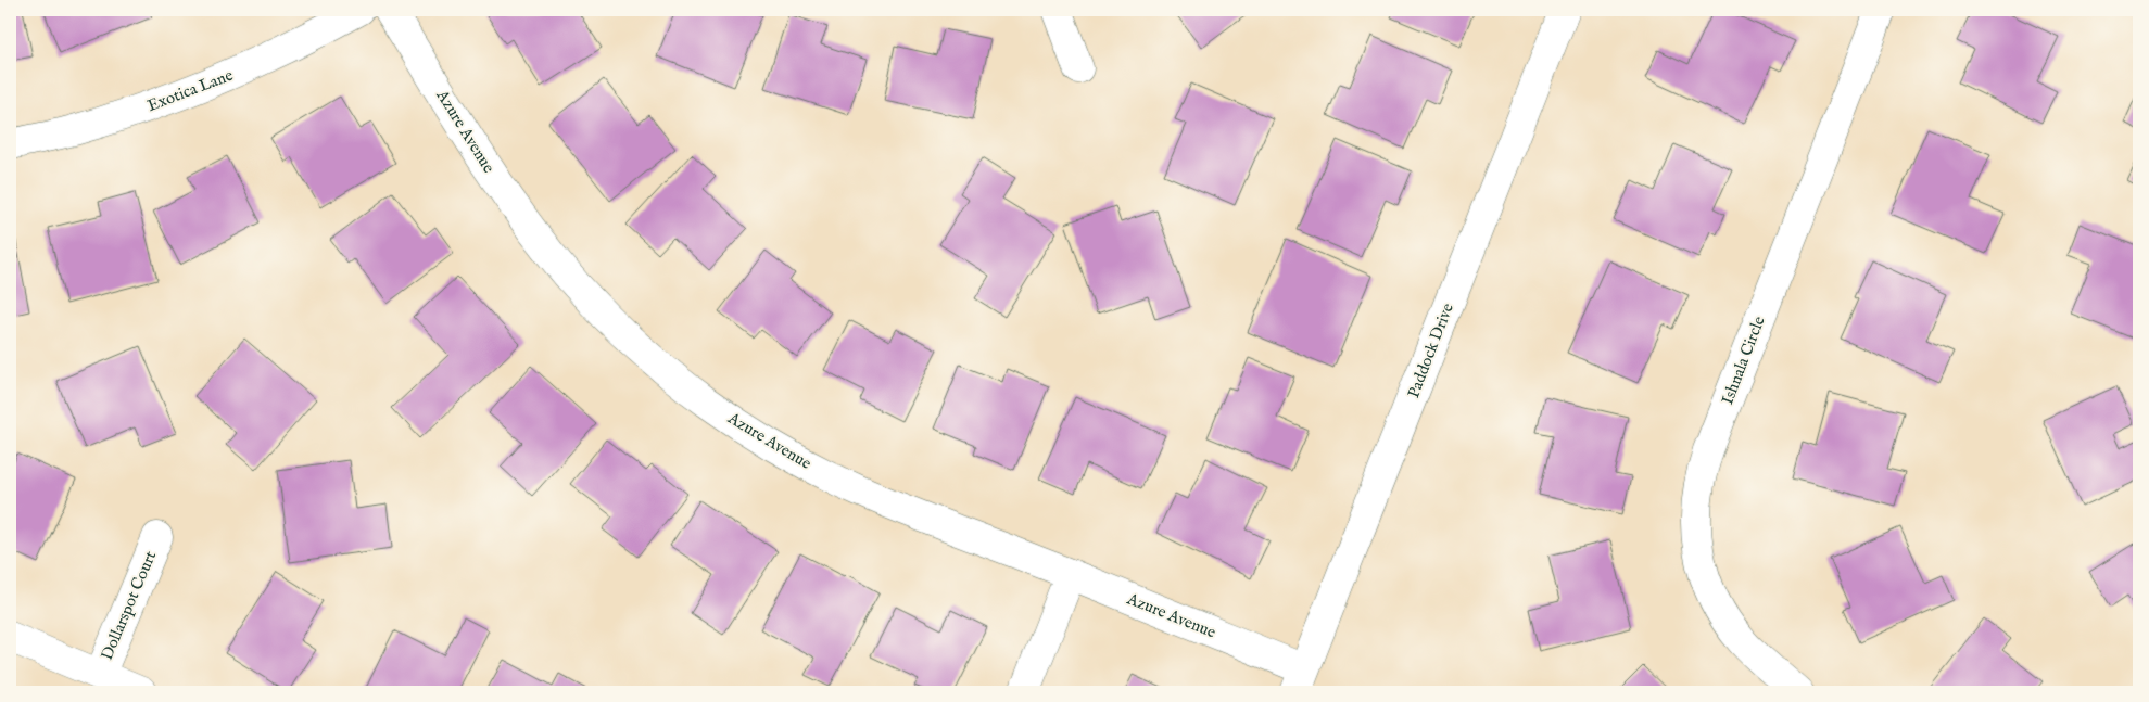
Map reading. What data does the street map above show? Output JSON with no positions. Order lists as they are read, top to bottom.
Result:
{
  "streets": {
    "street": [
      "Exotica Lane",
      "Azure Avenue",
      "Paddock Drive",
      "Ishnala Circle",
      "Dollarspot Court"
    ]
  },
  "crossings": [
    ["Azure Avenue", "Paddock Drive"]
  ]
}
